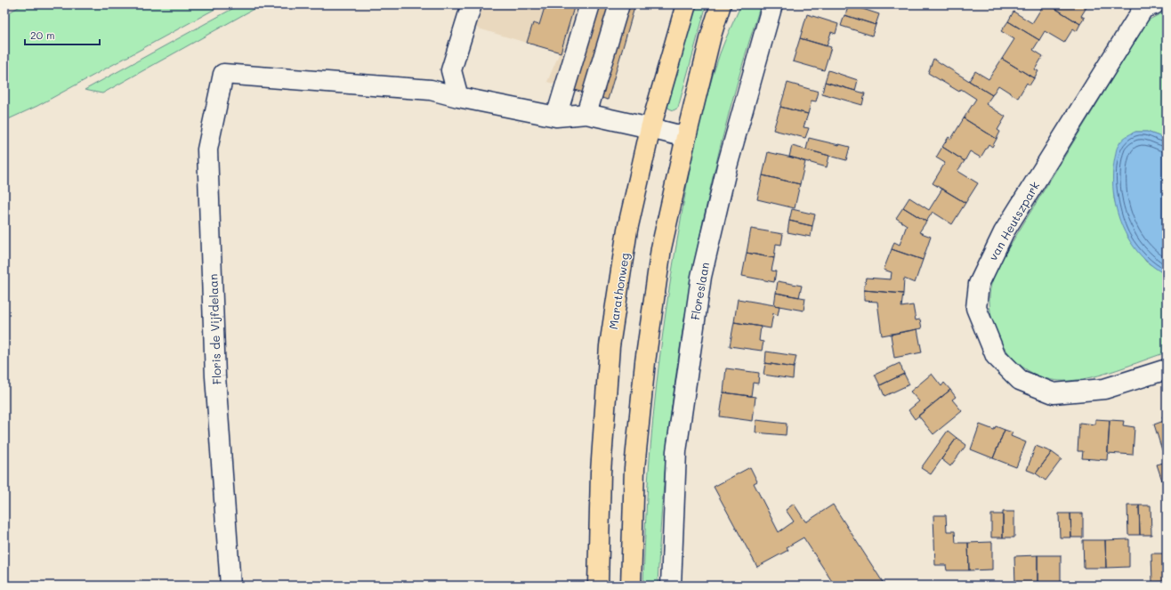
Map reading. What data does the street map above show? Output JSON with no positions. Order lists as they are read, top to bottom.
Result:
{
  "streets": {
    "main road": ["Marathonweg"],
    "street": ["van Heutszpark", "Floreslaan", "Floris de Vijfdelaan"]
  },
  "scale_bar": "20 m"
}
